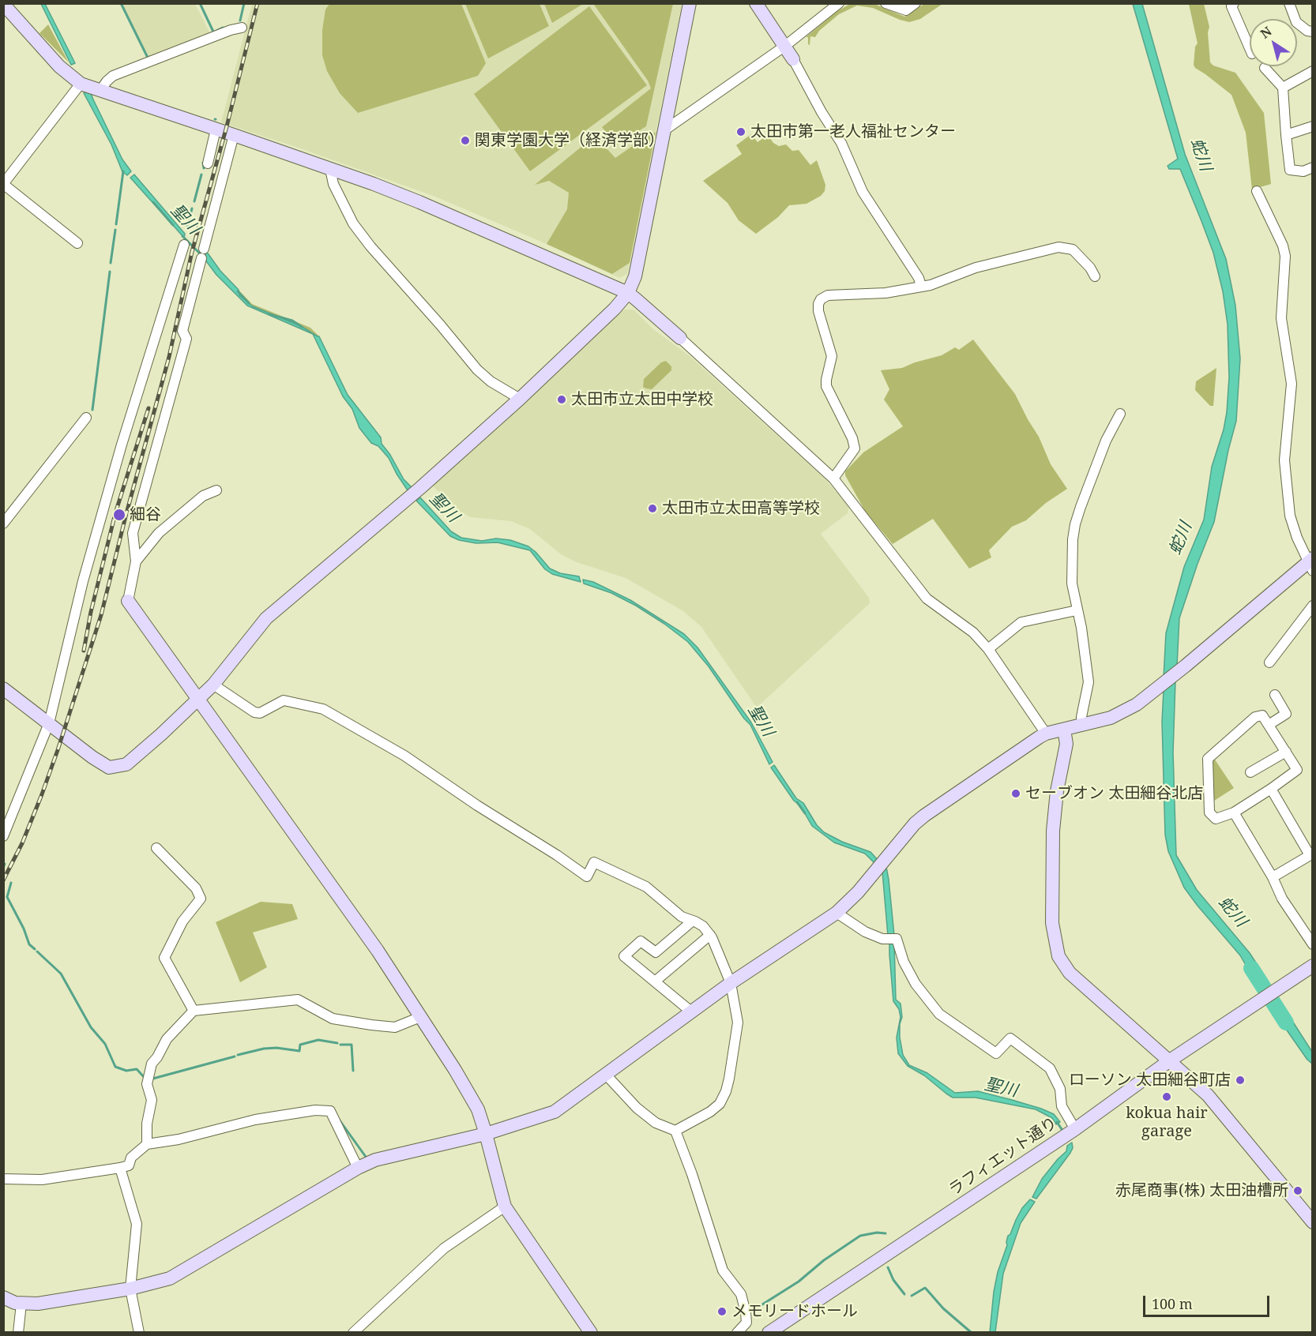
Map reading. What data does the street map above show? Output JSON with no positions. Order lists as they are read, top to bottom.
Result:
{
  "streets": {
    "street": ["ラフィエット通り"]
  },
  "water": ["蛇川", "聖川"],
  "places": [
    "太田市第一老人福祉センター",
    "関東学園大学（経済学部）",
    "太田市立太田中学校",
    "太田市立太田高等学校",
    "細谷",
    "セーブオン 太田細谷北店",
    "ローソン 太田細谷町店",
    "kokua hair garage",
    "赤尾商事(株) 太田油槽所",
    "メモリードホール"
  ],
  "scale_bar": "100 m",
  "north": "top left"
}
